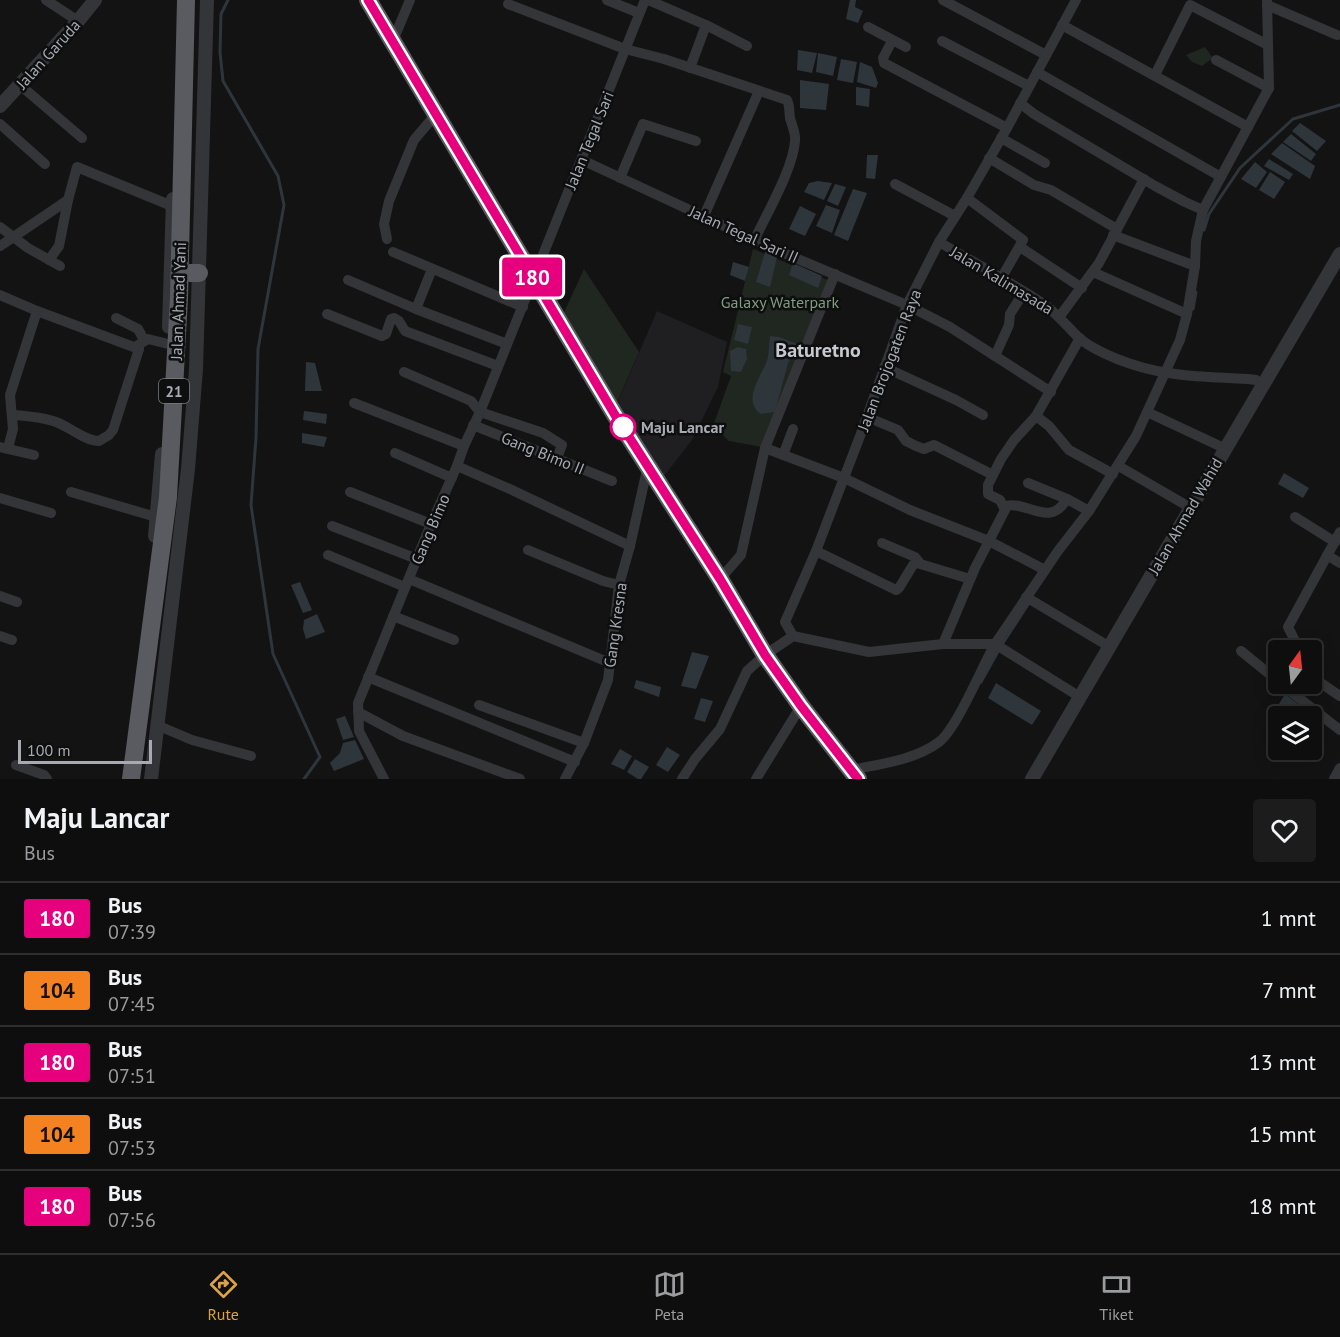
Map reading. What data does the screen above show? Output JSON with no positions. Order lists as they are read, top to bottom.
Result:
{
  "streets": {
    "highway": ["Jalan Ahmad Yani", "21"],
    "street": [
      "Jalan Garuda",
      "Jalan Tegal Sari",
      "Jalan Tegal Sari II",
      "Jalan Kalimasada",
      "Jalan Brojogaten Raya",
      "Gang Bimo II",
      "Jalan Ahmad Wahid",
      "Gang Bimo",
      "Gang Kresna"
    ]
  },
  "crossings": [
    ["Jalan Tegal Sari", "Jalan Tegal Sari II"],
    ["Jalan Tegal Sari", "Gang Bimo"],
    ["Jalan Tegal Sari II", "Jalan Brojogaten Raya"],
    ["Jalan Kalimasada", "Jalan Brojogaten Raya"],
    ["Jalan Kalimasada", "Jalan Ahmad Wahid"],
    ["Gang Bimo II", "Gang Bimo"]
  ],
  "districts": ["Baturetno"],
  "parks": ["Galaxy Waterpark"],
  "places": ["Maju Lancar"],
  "lines": ["bus line 180"],
  "scale_bar": "100 m",
  "north": "top",
  "page": {
    "on_map": "180",
    "scale": "100 m",
    "heading": ["Maju Lancar", "Bus"],
    "list": [
      {
        "mark": "180",
        "name": "Bus",
        "note": "07:39",
        "value": "1 mnt"
      },
      {
        "mark": "104",
        "name": "Bus",
        "note": "07:45",
        "value": "7 mnt"
      },
      {
        "mark": "180",
        "name": "Bus",
        "note": "07:51",
        "value": "13 mnt"
      },
      {
        "mark": "104",
        "name": "Bus",
        "note": "07:53",
        "value": "15 mnt"
      },
      {
        "mark": "180",
        "name": "Bus",
        "note": "07:56",
        "value": "18 mnt"
      }
    ],
    "tabs": ["Rute", "Peta", "Tiket"]
  }
}
